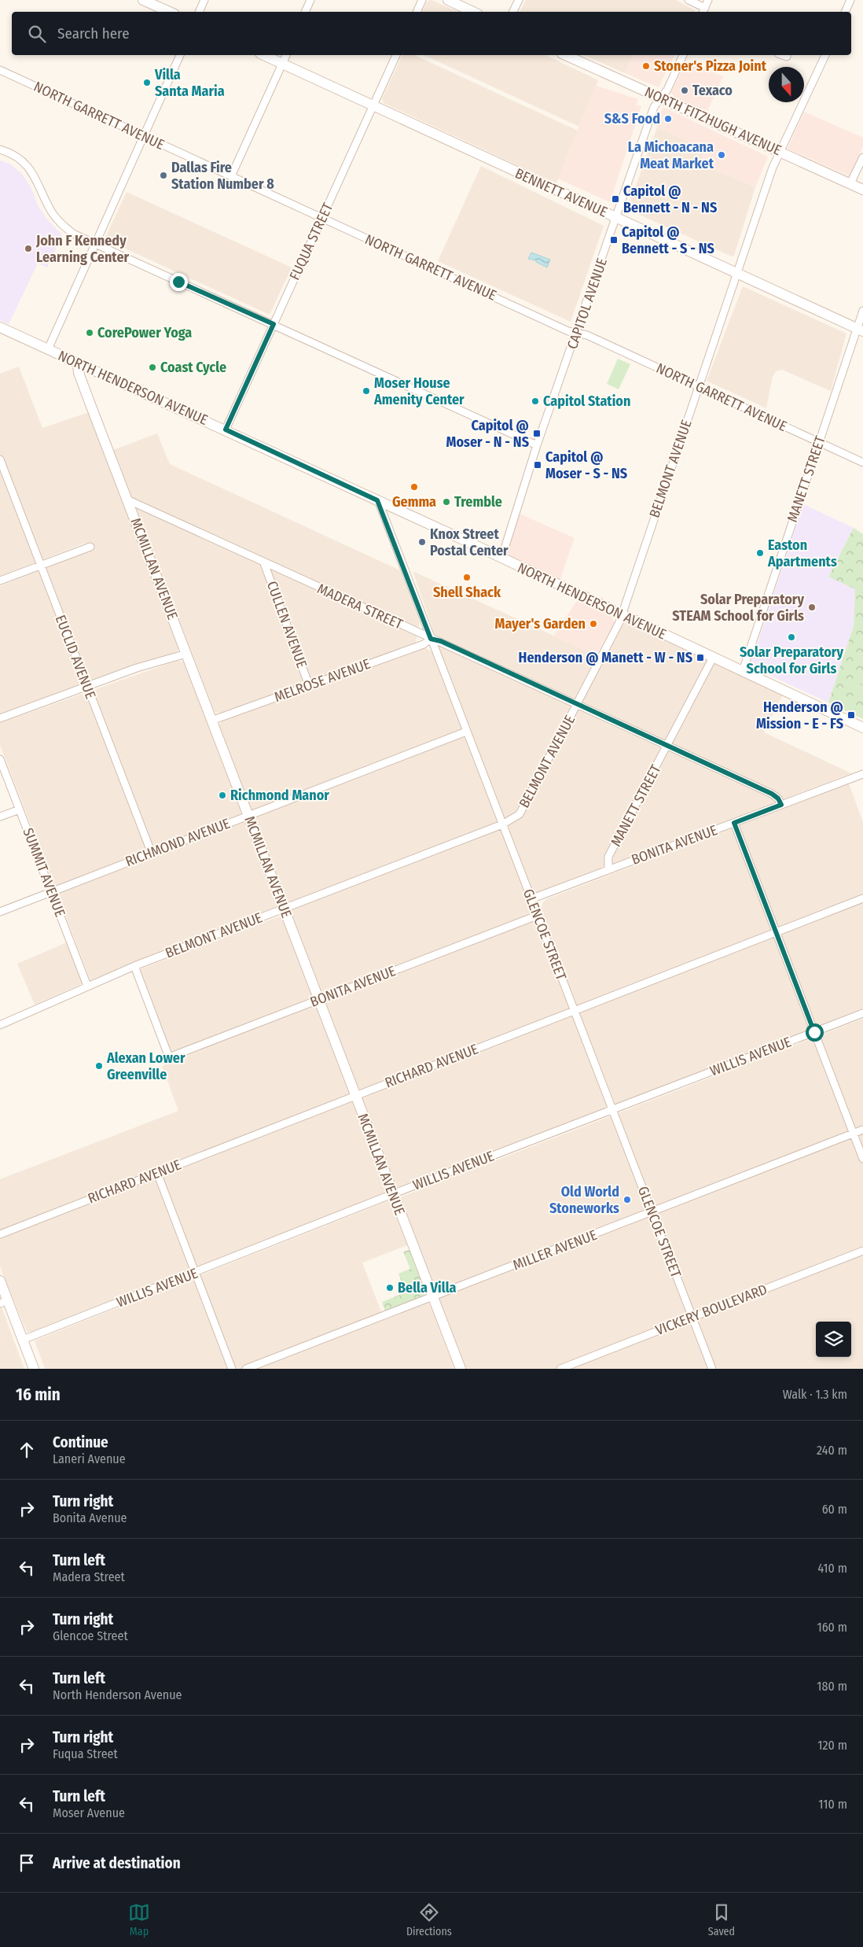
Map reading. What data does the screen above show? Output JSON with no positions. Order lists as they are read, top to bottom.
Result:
{
  "streets": {
    "street": [
      "NORTH GARRETT AVENUE",
      "NORTH FITZHUGH AVENUE",
      "BENNETT AVENUE",
      "FUQUA STREET",
      "CAPITOL AVENUE",
      "NORTH HENDERSON AVENUE",
      "BELMONT AVENUE",
      "MANETT STREET",
      "MCMILLAN AVENUE",
      "MADERA STREET",
      "CULLEN AVENUE",
      "EUCLID AVENUE",
      "MELROSE AVENUE",
      "RICHMOND AVENUE",
      "BONITA AVENUE",
      "SUMMIT AVENUE",
      "GLENCOE STREET",
      "WILLIS AVENUE",
      "RICHARD AVENUE",
      "MILLER AVENUE",
      "VICKERY BOULEVARD"
    ]
  },
  "crossings": [
    ["NORTH GARRETT AVENUE", "FUQUA STREET"],
    ["NORTH GARRETT AVENUE", "CAPITOL AVENUE"],
    ["NORTH GARRETT AVENUE", "BELMONT AVENUE"],
    ["NORTH GARRETT AVENUE", "MANETT STREET"],
    ["NORTH FITZHUGH AVENUE", "CAPITOL AVENUE"],
    ["NORTH FITZHUGH AVENUE", "BELMONT AVENUE"],
    ["BENNETT AVENUE", "FUQUA STREET"],
    ["BENNETT AVENUE", "CAPITOL AVENUE"],
    ["BENNETT AVENUE", "BELMONT AVENUE"],
    ["BENNETT AVENUE", "MANETT STREET"],
    ["FUQUA STREET", "NORTH HENDERSON AVENUE"],
    ["CAPITOL AVENUE", "NORTH HENDERSON AVENUE"],
    ["NORTH HENDERSON AVENUE", "BELMONT AVENUE"],
    ["NORTH HENDERSON AVENUE", "MANETT STREET"],
    ["NORTH HENDERSON AVENUE", "MCMILLAN AVENUE"],
    ["NORTH HENDERSON AVENUE", "GLENCOE STREET"],
    ["BELMONT AVENUE", "MCMILLAN AVENUE"],
    ["BELMONT AVENUE", "MADERA STREET"],
    ["BELMONT AVENUE", "BONITA AVENUE"],
    ["BELMONT AVENUE", "SUMMIT AVENUE"],
    ["BELMONT AVENUE", "GLENCOE STREET"],
    ["MANETT STREET", "MADERA STREET"],
    ["MANETT STREET", "BONITA AVENUE"],
    ["MCMILLAN AVENUE", "MADERA STREET"],
    ["MCMILLAN AVENUE", "MELROSE AVENUE"],
    ["MCMILLAN AVENUE", "RICHMOND AVENUE"],
    ["MCMILLAN AVENUE", "BONITA AVENUE"],
    ["MCMILLAN AVENUE", "WILLIS AVENUE"],
    ["MCMILLAN AVENUE", "RICHARD AVENUE"],
    ["MCMILLAN AVENUE", "MILLER AVENUE"],
    ["MADERA STREET", "CULLEN AVENUE"],
    ["MADERA STREET", "MELROSE AVENUE"],
    ["MADERA STREET", "BONITA AVENUE"],
    ["MADERA STREET", "GLENCOE STREET"],
    ["CULLEN AVENUE", "MELROSE AVENUE"],
    ["EUCLID AVENUE", "RICHMOND AVENUE"],
    ["MELROSE AVENUE", "GLENCOE STREET"],
    ["RICHMOND AVENUE", "SUMMIT AVENUE"],
    ["RICHMOND AVENUE", "GLENCOE STREET"],
    ["BONITA AVENUE", "GLENCOE STREET"],
    ["GLENCOE STREET", "WILLIS AVENUE"],
    ["GLENCOE STREET", "RICHARD AVENUE"],
    ["GLENCOE STREET", "MILLER AVENUE"],
    ["GLENCOE STREET", "VICKERY BOULEVARD"]
  ],
  "places": {
    "other": [
      "Stoner's Pizza Joint",
      "Villa Santa Maria",
      "Texaco",
      "S&S Food",
      "La Michoacana Meat Market",
      "Dallas Fire Station Number 8",
      "John F Kennedy Learning Center",
      "CorePower Yoga",
      "Coast Cycle",
      "Moser House Amenity Center",
      "Capitol Station",
      "Gemma",
      "Tremble",
      "Knox Street Postal Center",
      "Easton Apartments",
      "Shell Shack",
      "Solar Preparatory STEAM School for Girls",
      "Mayer's Garden",
      "Solar Preparatory School for Girls",
      "Richmond Manor",
      "Alexan Lower Greenville",
      "Old World Stoneworks",
      "Bella Villa"
    ],
    "transit": [
      "Capitol @ Bennett - N - NS",
      "Capitol @ Bennett - S - NS",
      "Capitol @ Moser - N - NS",
      "Capitol @ Moser - S - NS",
      "Henderson @ Manett - W - NS",
      "Henderson @ Mission - E - FS"
    ]
  },
  "north": "bottom",
  "page": {
    "search": "Search here",
    "heading": ["16 min", "Walk · 1.3 km"],
    "list": [
      ["Continue", "Laneri Avenue", "240 m"],
      ["Turn right", "Bonita Avenue", "60 m"],
      ["Turn left", "Madera Street", "410 m"],
      ["Turn right", "Glencoe Street", "160 m"],
      ["Turn left", "North Henderson Avenue", "180 m"],
      ["Turn right", "Fuqua Street", "120 m"],
      ["Turn left", "Moser Avenue", "110 m"],
      "Arrive at destination"
    ],
    "nav": ["Map", "Directions", "Saved"]
  }
}
